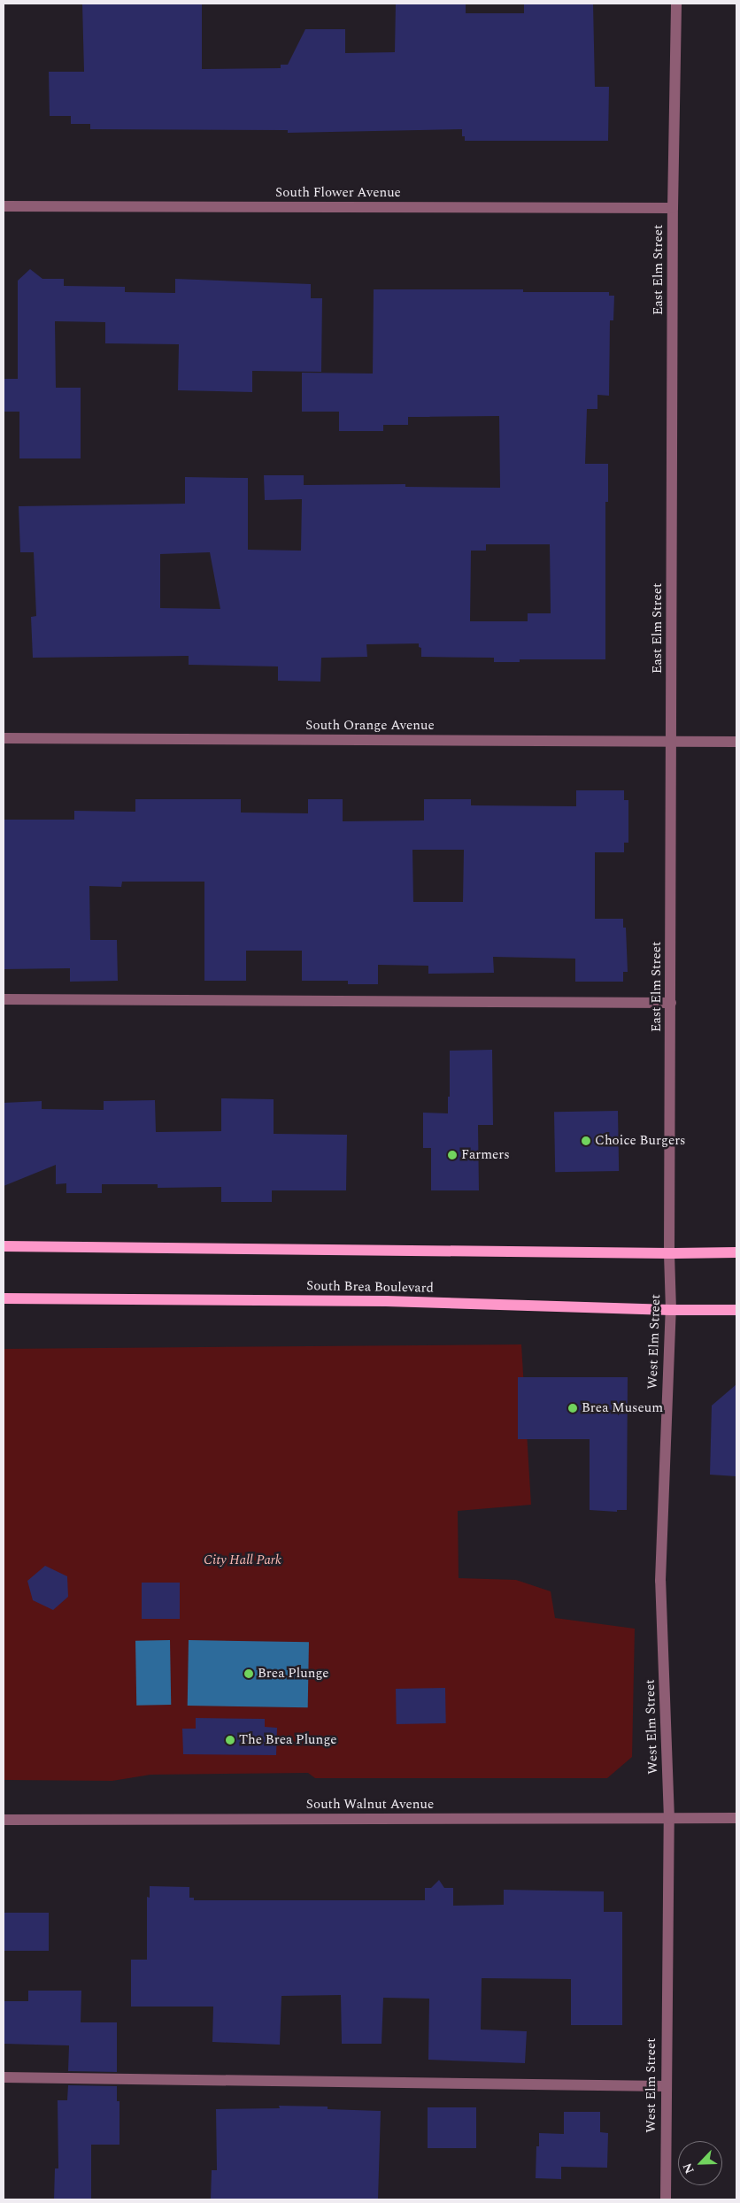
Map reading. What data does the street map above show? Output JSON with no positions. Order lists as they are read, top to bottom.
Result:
{
  "streets": {
    "main road": ["South Brea Boulevard"],
    "street": [
      "South Flower Avenue",
      "East Elm Street",
      "South Orange Avenue",
      "West Elm Street",
      "South Walnut Avenue"
    ]
  },
  "crossings": [
    ["South Flower Avenue", "East Elm Street"],
    ["East Elm Street", "South Orange Avenue"],
    ["East Elm Street", "West Elm Street"],
    ["South Brea Boulevard", "West Elm Street"],
    ["West Elm Street", "South Walnut Avenue"]
  ],
  "parks": ["City Hall Park"],
  "places": [
    "Choice Burgers",
    "Farmers",
    "Brea Museum",
    "Brea Plunge",
    "The Brea Plunge"
  ],
  "north": "bottom left"
}
